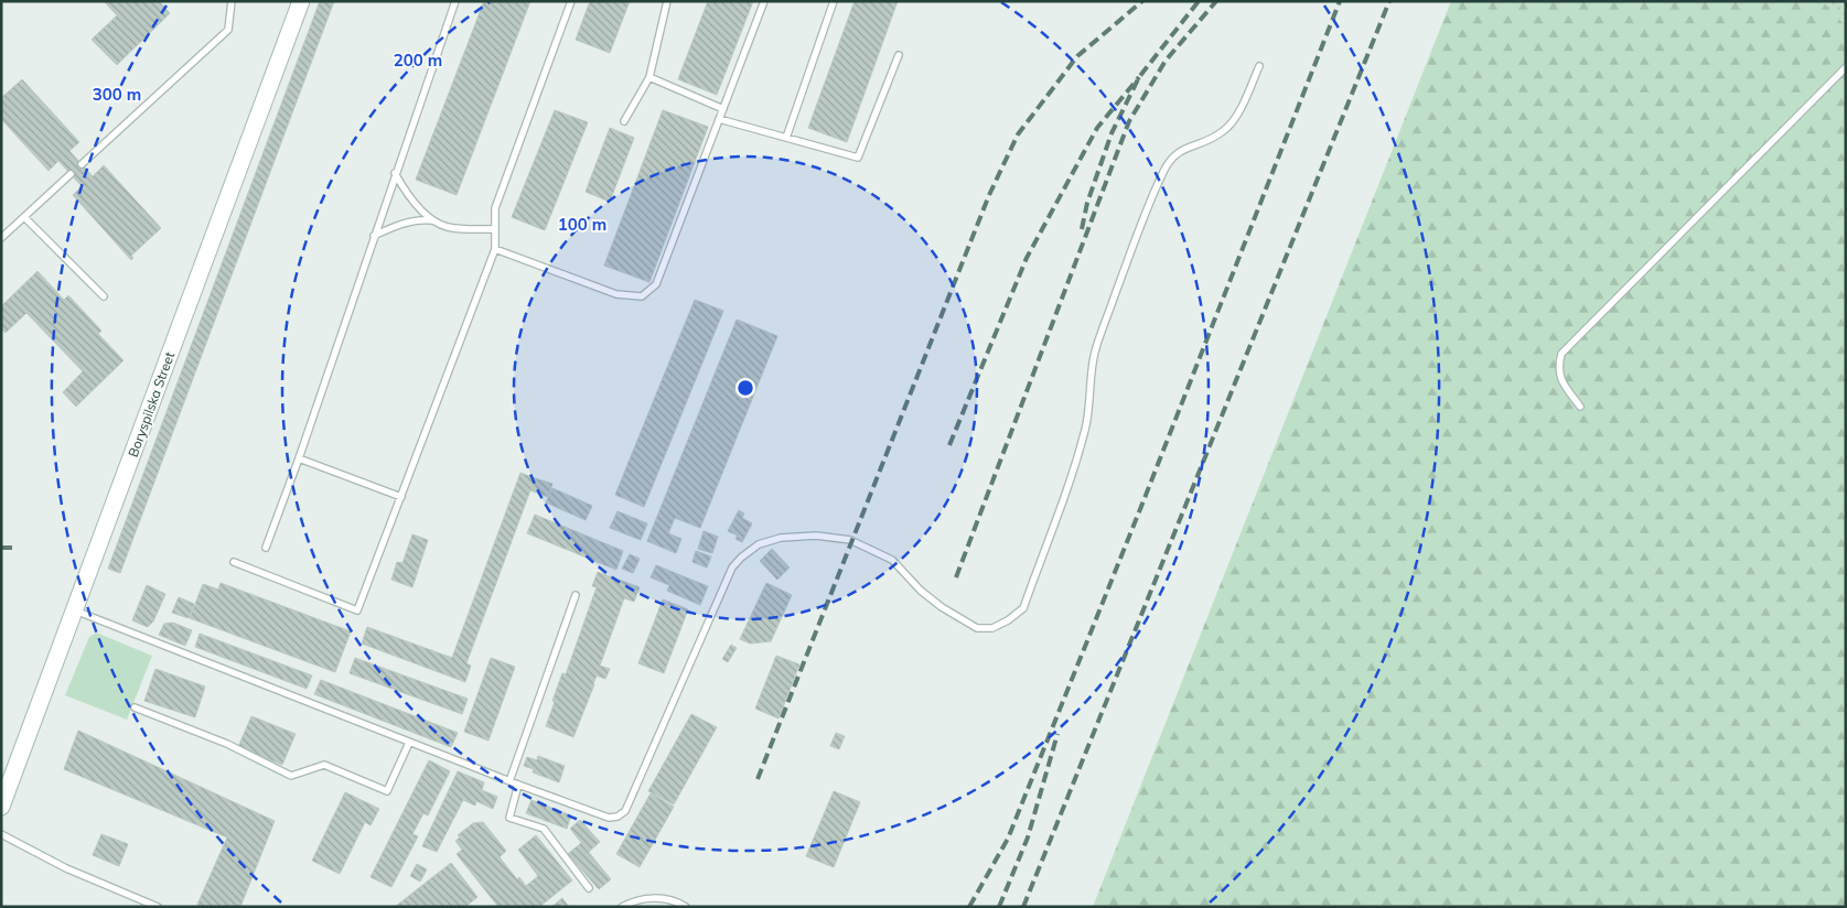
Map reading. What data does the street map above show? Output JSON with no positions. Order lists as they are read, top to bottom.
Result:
{
  "streets": {
    "main road": ["Boryspilska Street"]
  },
  "rings": ["200 m", "300 m", "100 m"]
}
